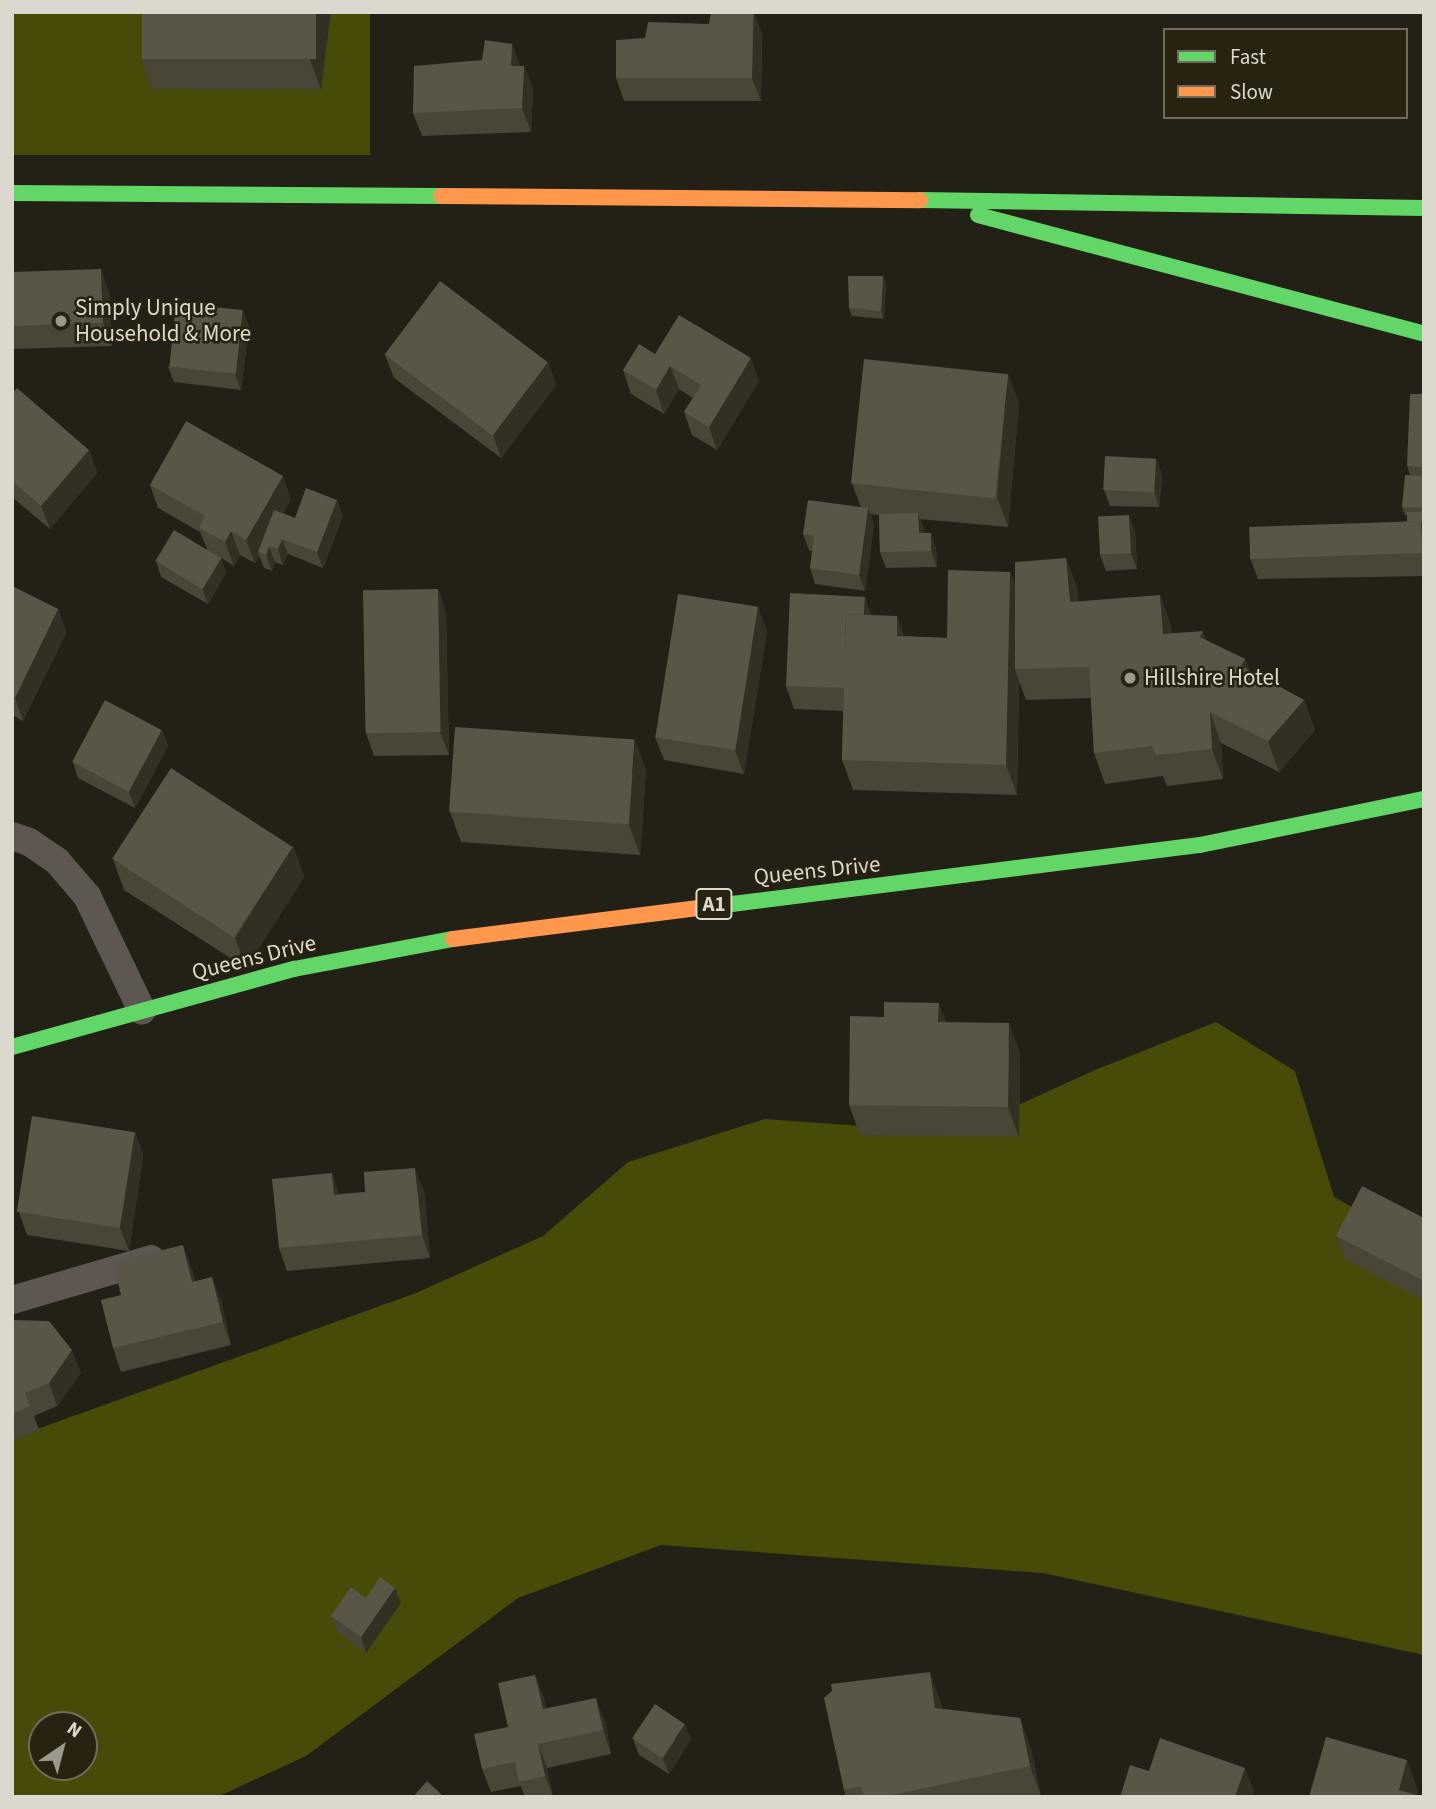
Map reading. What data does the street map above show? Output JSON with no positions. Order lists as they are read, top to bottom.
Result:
{
  "streets": {
    "main road": ["Queens Drive", "A1"]
  },
  "places": ["Simply Unique Household & More", "Hillshire Hotel"],
  "legend": ["Fast", "Slow"],
  "north": "top right"
}
